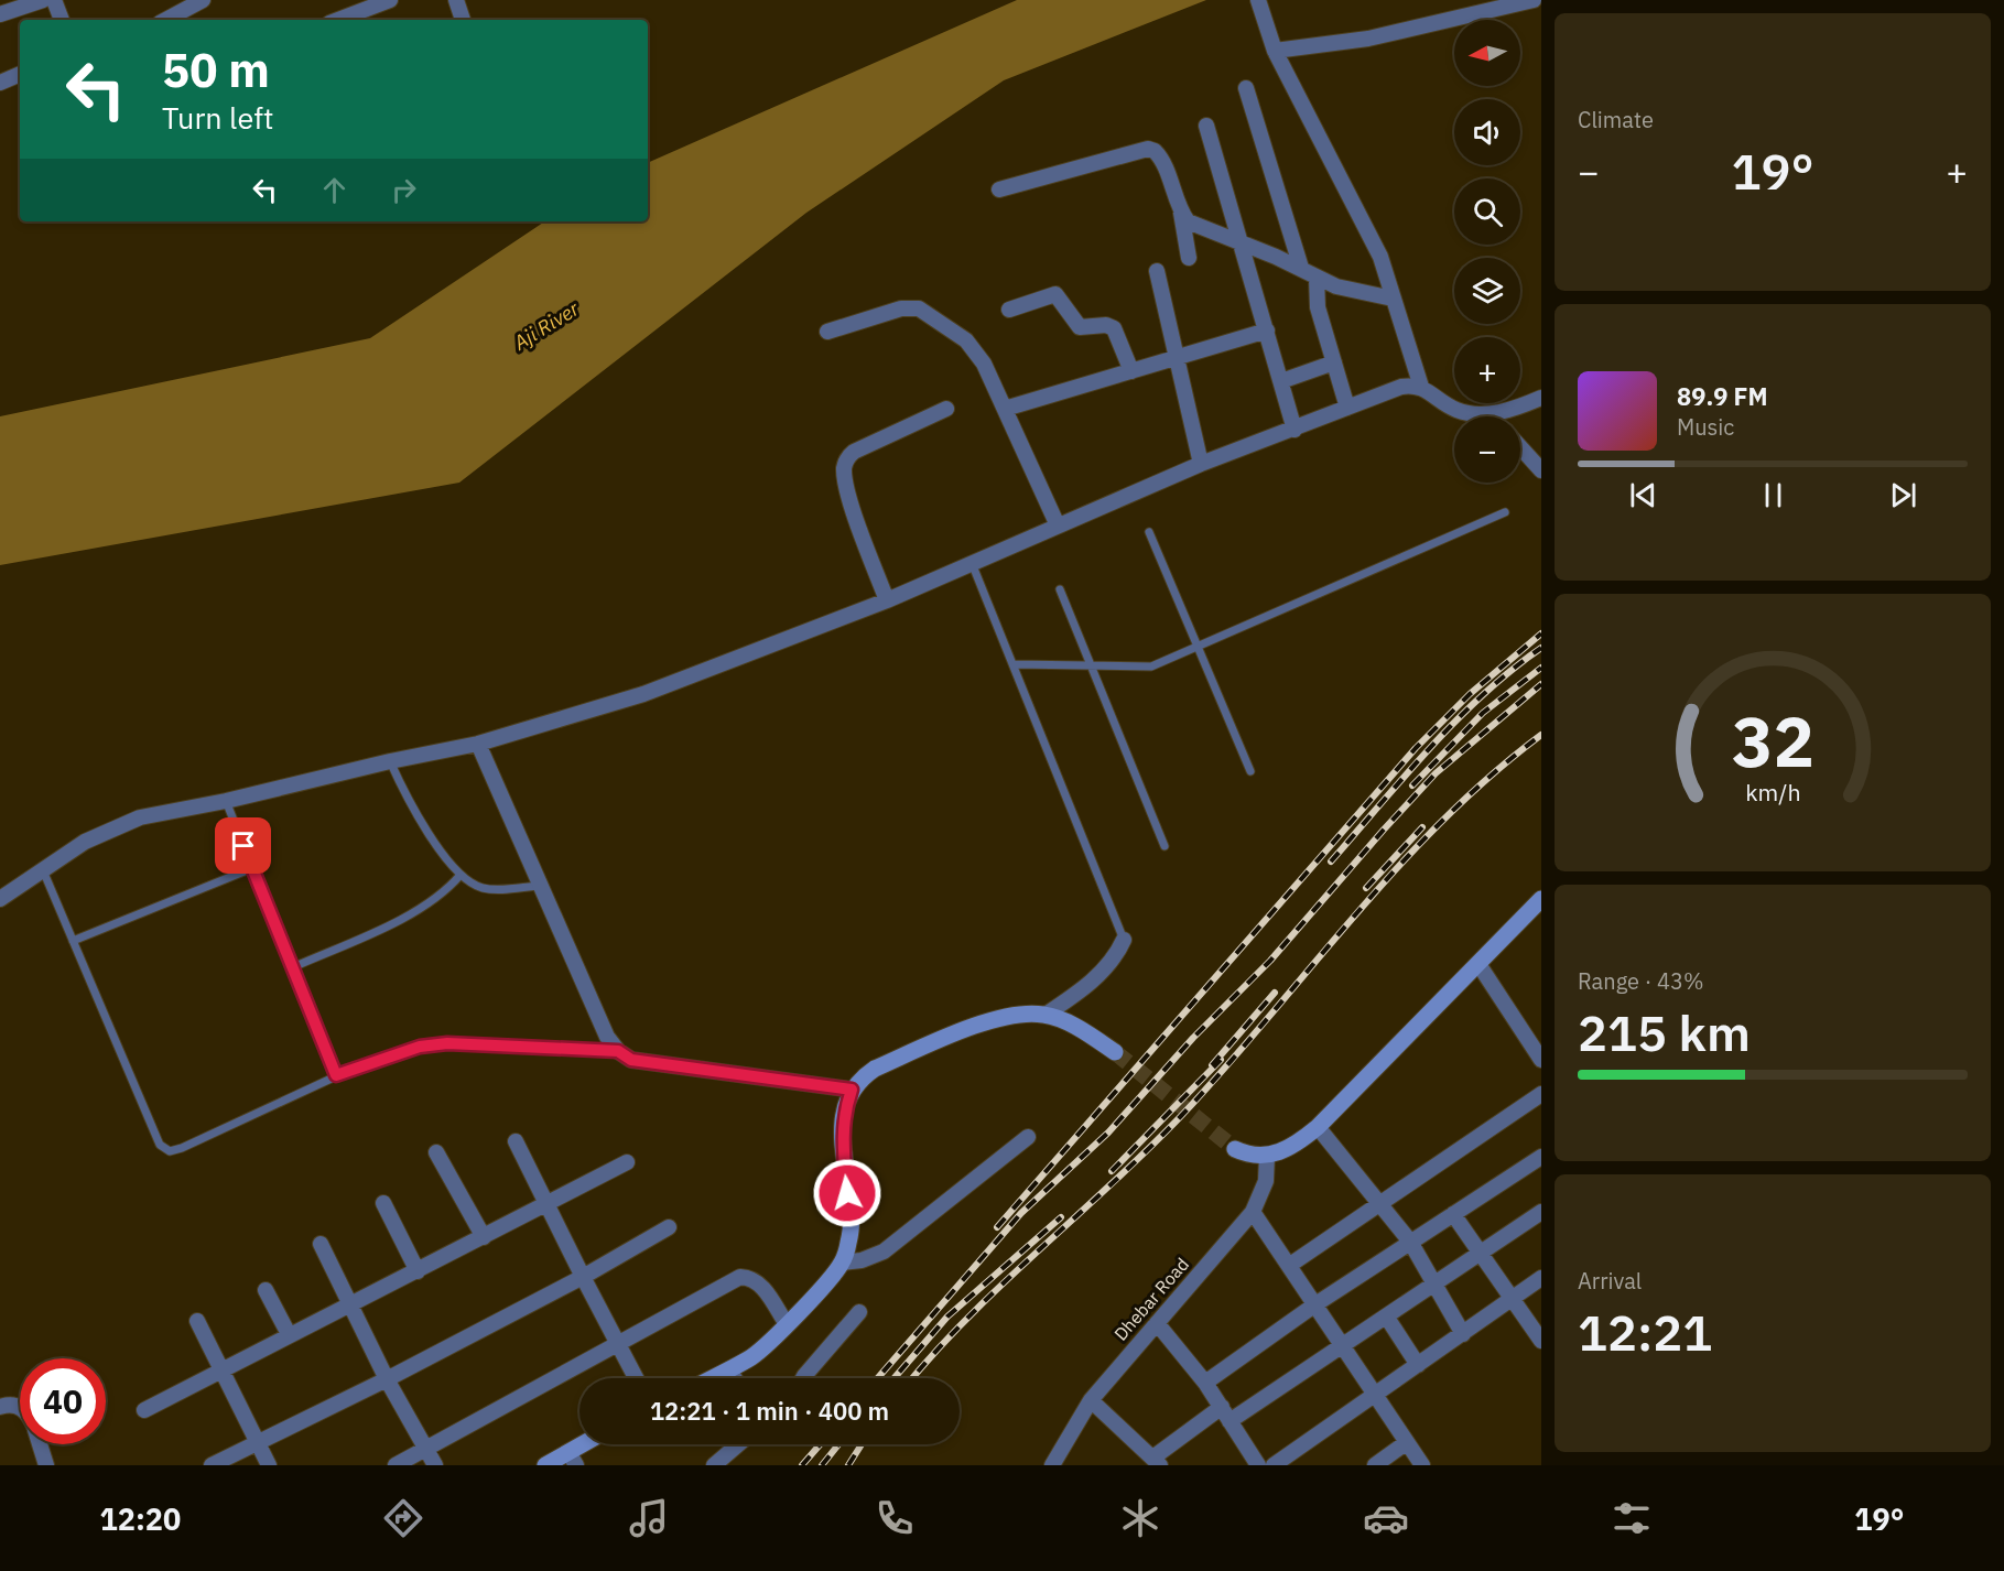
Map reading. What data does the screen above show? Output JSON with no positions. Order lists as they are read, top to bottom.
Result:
{
  "streets": {
    "street": ["Dhebar Road"]
  },
  "water": ["Aji River"],
  "north": "left",
  "page": {
    "tile": [
      "Climate",
      ["Range · 43%", "215 km"],
      ["Arrival", "12:21"]
    ],
    "map_buttons": ["+", "−"],
    "turn": ["50 m", "Turn left"],
    "heat": ["−", "19°", "+"],
    "song": ["89.9 FM", "Music"],
    "limit": "40",
    "trip": "12:21 · 1 min · 400 m",
    "tabs": ["12:20", "19°"],
    "gauge": ["32", "km/h"]
  }
}
